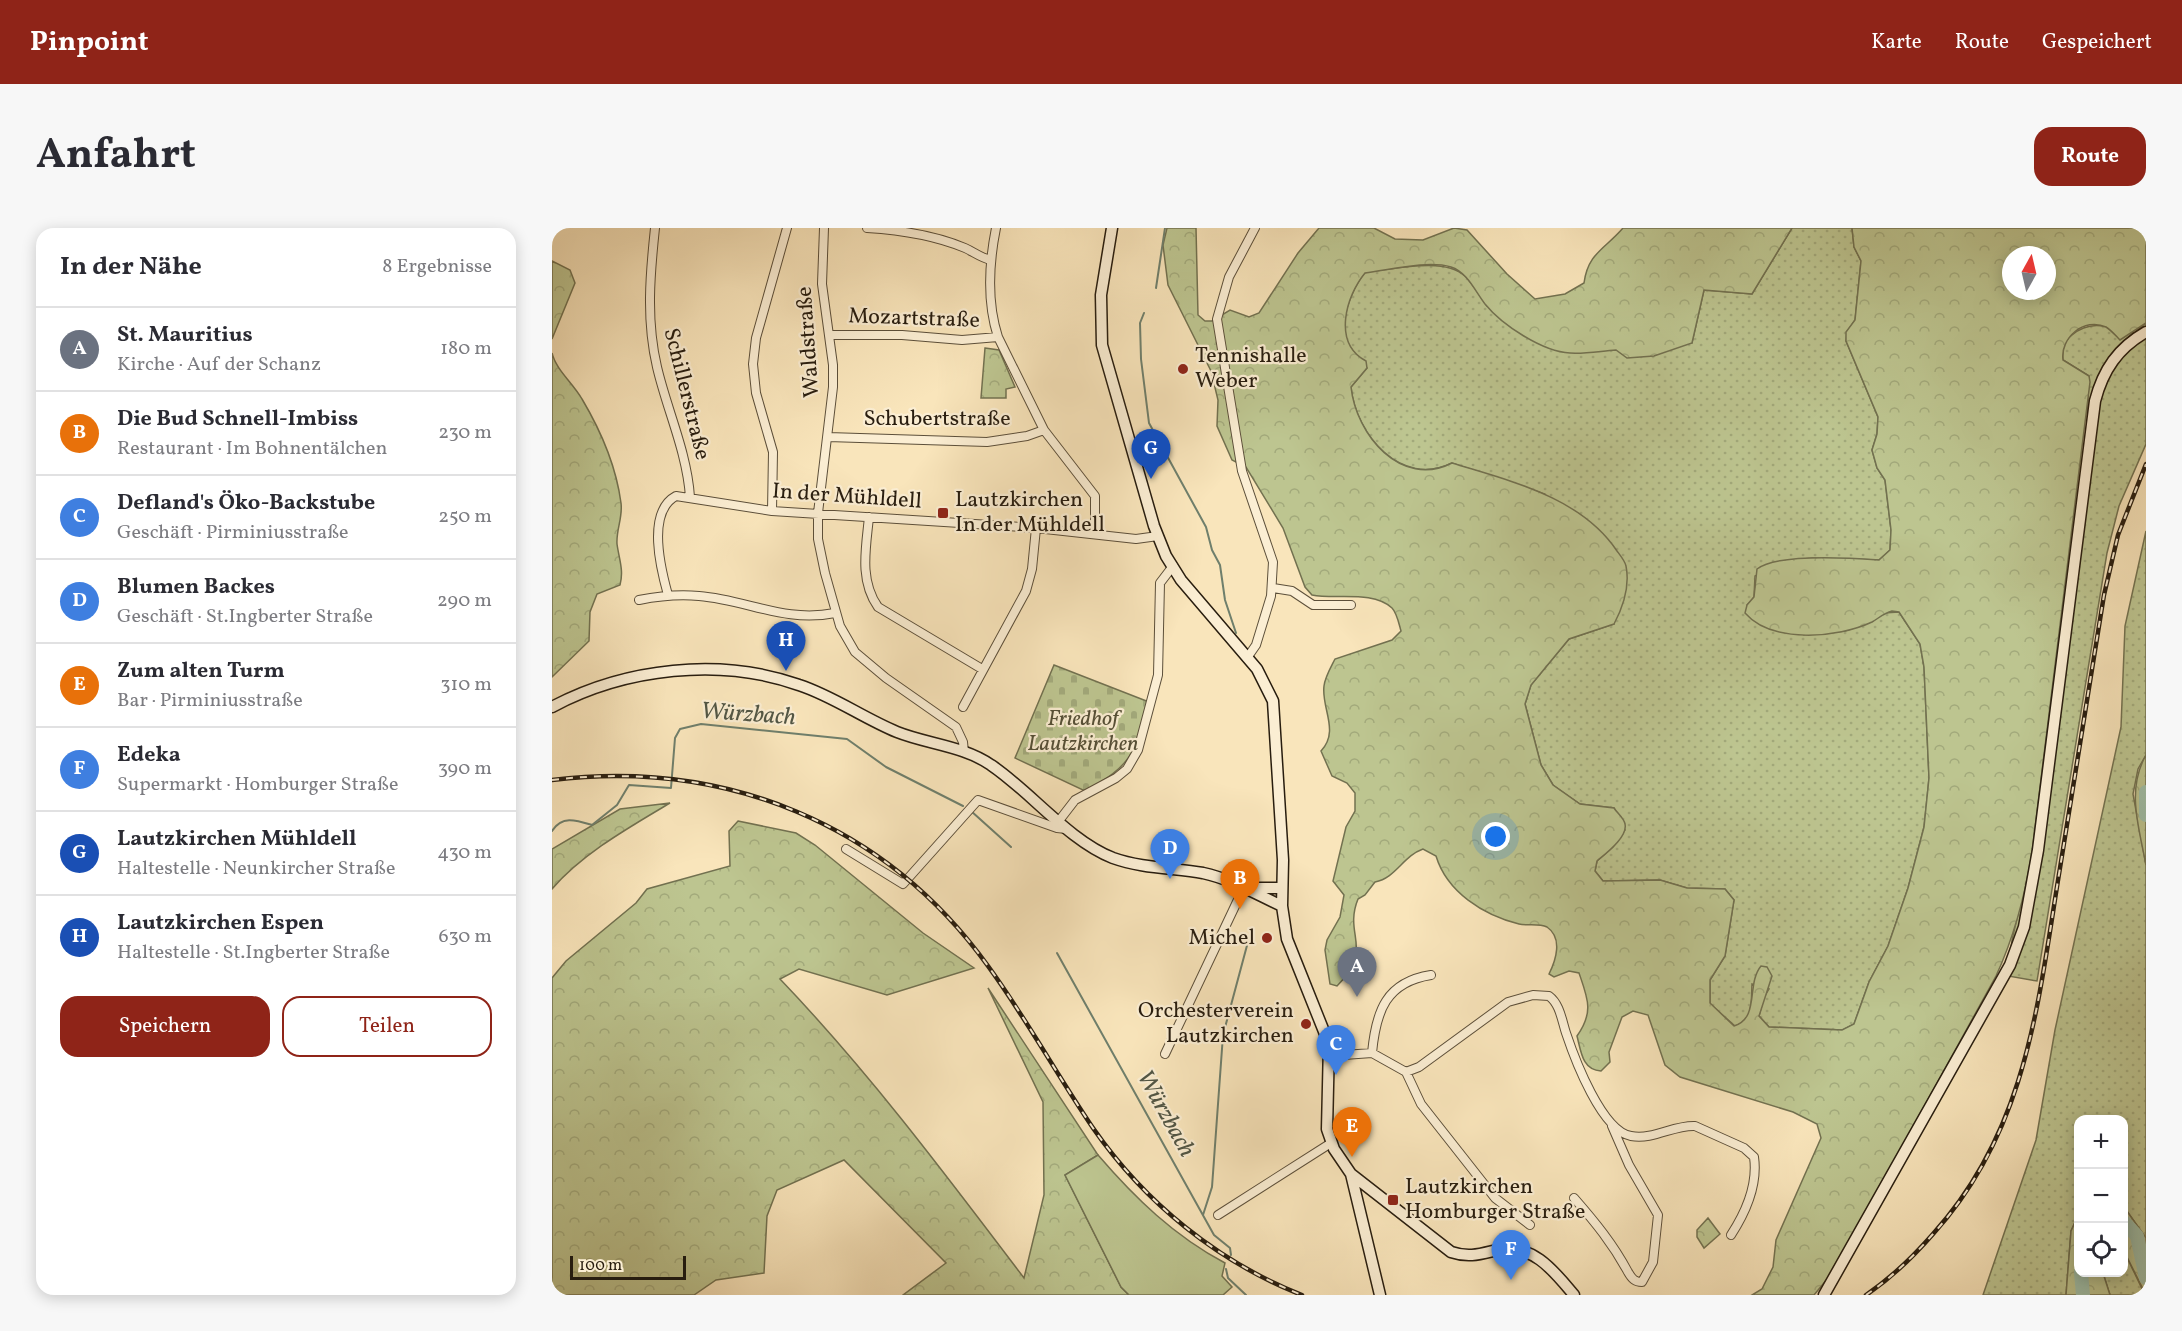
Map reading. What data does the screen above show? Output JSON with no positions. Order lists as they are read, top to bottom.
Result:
{
  "streets": {
    "street": [
      "Mozartstraße",
      "Waldstraße",
      "Schillerstraße",
      "Schubertstraße",
      "In der Mühldell"
    ]
  },
  "crossings": [
    ["Mozartstraße", "Waldstraße"],
    ["Waldstraße", "Schubertstraße"],
    ["Waldstraße", "In der Mühldell"],
    ["Schillerstraße", "In der Mühldell"]
  ],
  "water": ["Würzbach"],
  "parks": ["Friedhof Lautzkirchen"],
  "places": {
    "other": ["Tennishalle Weber", "Michel", "Orchesterverein Lautzkirchen"],
    "transit": ["Lautzkirchen In der Mühldell", "Lautzkirchen Homburger Straße"]
  },
  "scale_bar": "100 m",
  "north": "top",
  "page": {
    "header": "Pinpoint",
    "nav": ["Karte", "Route", "Gespeichert"],
    "title": "Anfahrt",
    "buttons": [
      "Route",
      ["Speichern", "Teilen"]
    ],
    "heading": ["In der Nähe", "8 Ergebnisse"],
    "list": [
      {
        "mark": "A",
        "name": "St. Mauritius",
        "note": "Kirche · Auf der Schanz",
        "value": "180 m"
      },
      {
        "mark": "B",
        "name": "Die Bud Schnell-Imbiss",
        "note": "Restaurant · Im Bohnentälchen",
        "value": "230 m"
      },
      {
        "mark": "C",
        "name": "Defland's Öko-Backstube",
        "note": "Geschäft · Pirminiusstraße",
        "value": "250 m"
      },
      {
        "mark": "D",
        "name": "Blumen Backes",
        "note": "Geschäft · St.Ingberter Straße",
        "value": "290 m"
      },
      {
        "mark": "E",
        "name": "Zum alten Turm",
        "note": "Bar · Pirminiusstraße",
        "value": "310 m"
      },
      {
        "mark": "F",
        "name": "Edeka",
        "note": "Supermarkt · Homburger Straße",
        "value": "390 m"
      },
      {
        "mark": "G",
        "name": "Lautzkirchen Mühldell",
        "note": "Haltestelle · Neunkircher Straße",
        "value": "430 m"
      },
      {
        "mark": "H",
        "name": "Lautzkirchen Espen",
        "note": "Haltestelle · St.Ingberter Straße",
        "value": "630 m"
      }
    ],
    "pins": [
      "G",
      "H",
      "D",
      "B",
      "A",
      "C",
      "E",
      "F"
    ],
    "map_buttons": ["+", "−"],
    "scale": "100 m"
  }
}
